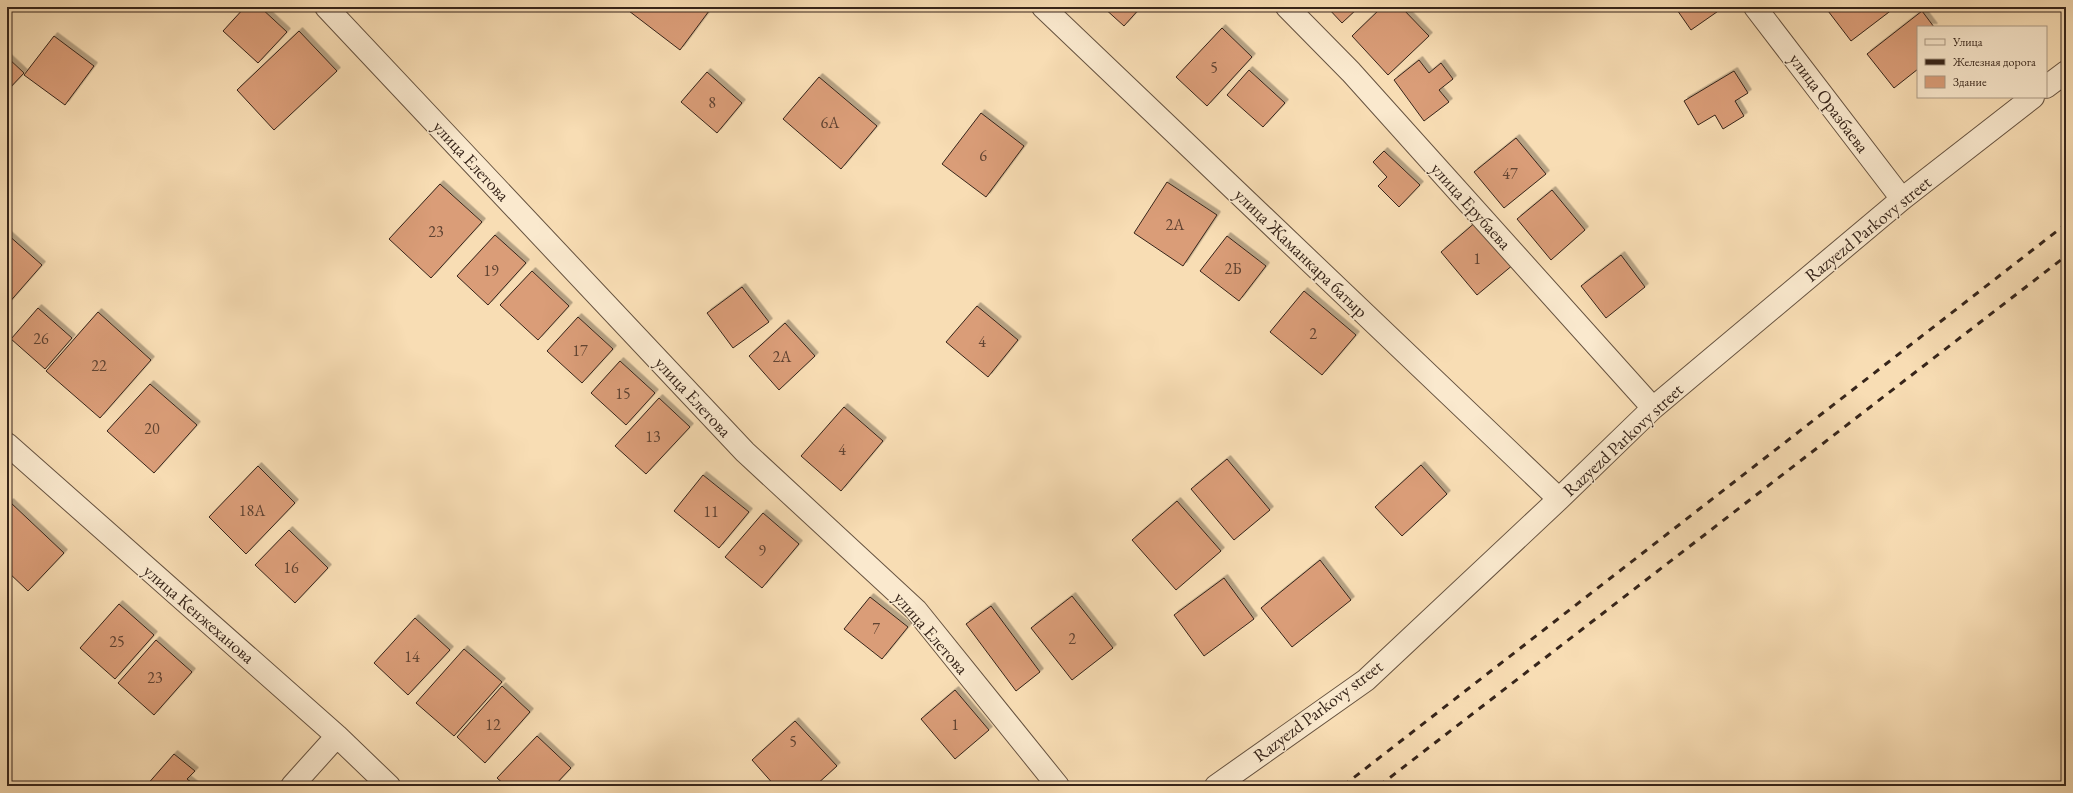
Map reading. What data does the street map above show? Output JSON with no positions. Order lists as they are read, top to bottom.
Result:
{
  "streets": {
    "street": [
      "улица Оразбаева",
      "улица Елетова",
      "улица Ерубаева",
      "Razyezd Parkovy street",
      "улица Жаманкара батыр",
      "улица Кенжеханова"
    ]
  },
  "crossings": [
    ["улица Оразбаева", "Razyezd Parkovy street"],
    ["улица Ерубаева", "Razyezd Parkovy street"],
    ["Razyezd Parkovy street", "улица Жаманкара батыр"]
  ],
  "house_numbers": [
    "5",
    "8",
    "6А",
    "6",
    "47",
    "2А",
    "23",
    "1",
    "2Б",
    "19",
    "2",
    "26",
    "4",
    "17",
    "2А",
    "22",
    "15",
    "20",
    "13",
    "4",
    "18А",
    "11",
    "9",
    "16",
    "7",
    "2",
    "25",
    "14",
    "23",
    "12",
    "1",
    "5"
  ],
  "legend": ["Улица", "Железная дорога", "Здание"]
}
